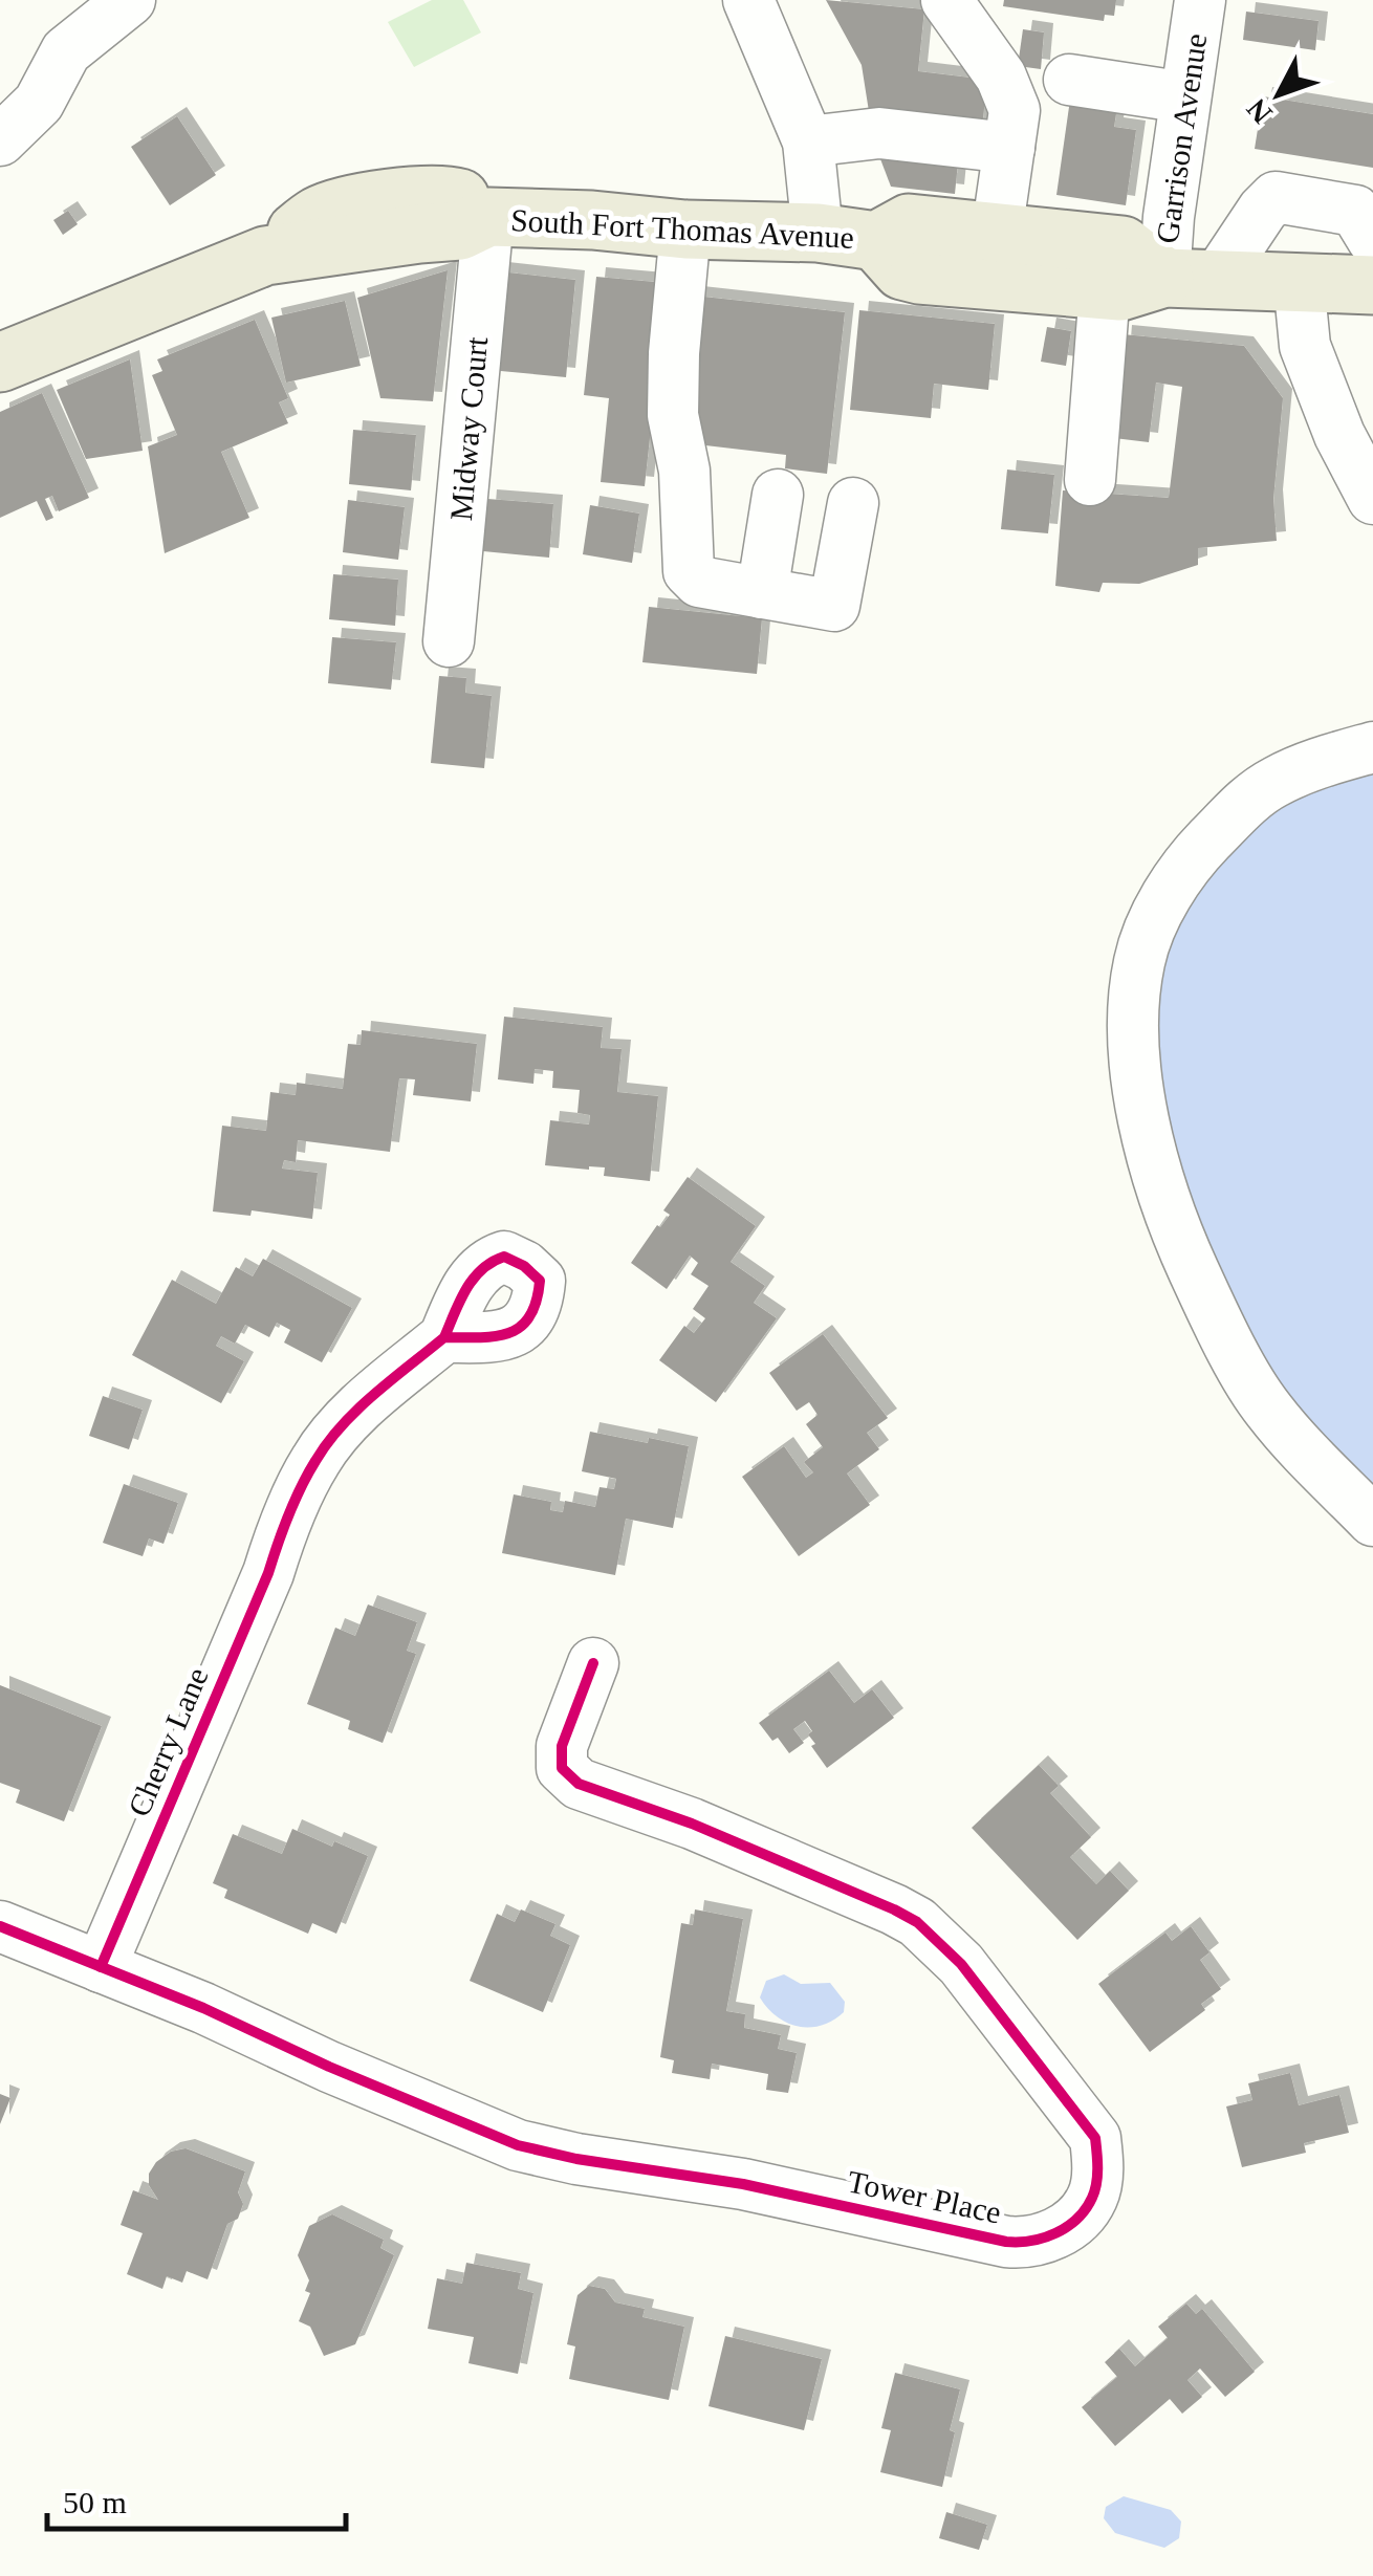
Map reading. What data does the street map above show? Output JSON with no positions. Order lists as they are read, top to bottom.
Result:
{
  "streets": {
    "main road": ["South Fort Thomas Avenue"],
    "street": [
      "Garrison Avenue",
      "Midway Court",
      "Cherry Lane",
      "Tower Place"
    ]
  },
  "crossings": [
    ["Garrison Avenue", "South Fort Thomas Avenue"],
    ["South Fort Thomas Avenue", "Midway Court"],
    ["Cherry Lane", "Tower Place"]
  ],
  "scale_bar": "50 m",
  "north": "bottom left"
}
